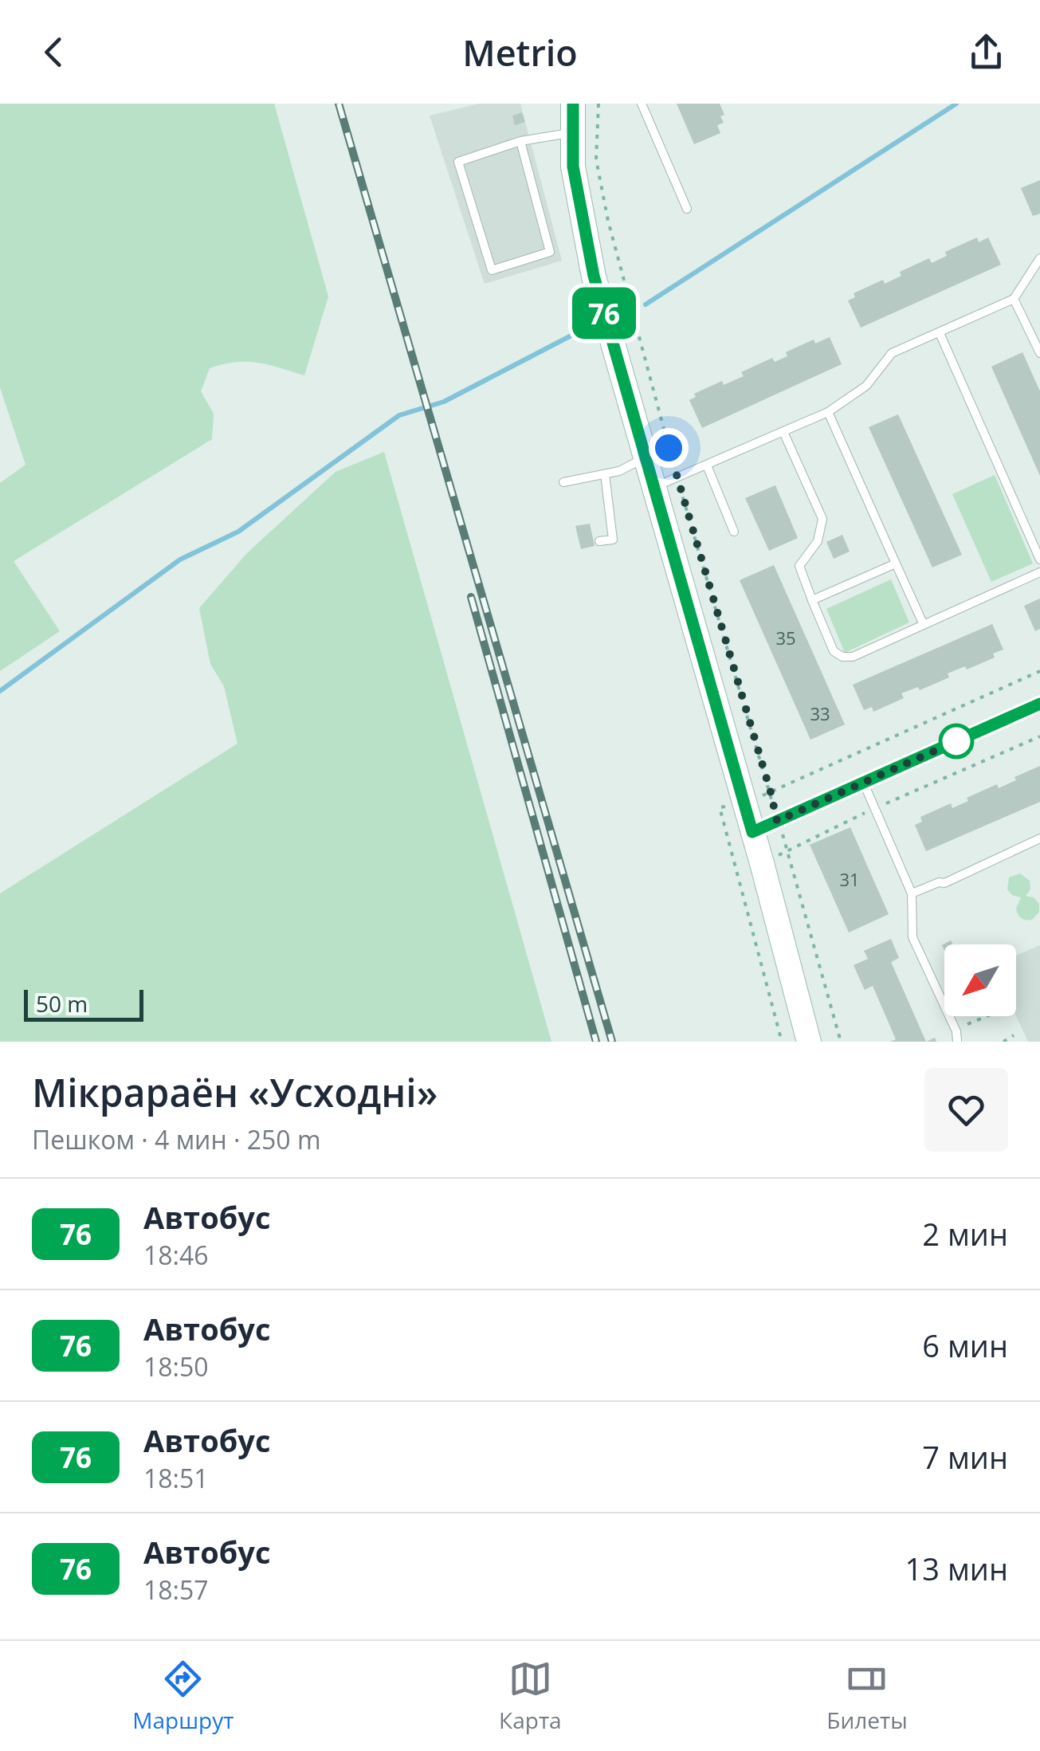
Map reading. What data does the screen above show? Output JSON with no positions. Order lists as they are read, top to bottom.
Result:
{
  "lines": ["bus line 76"],
  "house_numbers": ["35", "33", "31"],
  "scale_bar": "50 m",
  "north": "bottom left",
  "page": {
    "header": "Metrio",
    "on_map": "76",
    "scale": "50 m",
    "heading": ["Мікрараён «Усходні»", "Пешком · 4 мин · 250 m"],
    "list": [
      {
        "mark": "76",
        "name": "Автобус",
        "note": "18:46",
        "value": "2 мин"
      },
      {
        "mark": "76",
        "name": "Автобус",
        "note": "18:50",
        "value": "6 мин"
      },
      {
        "mark": "76",
        "name": "Автобус",
        "note": "18:51",
        "value": "7 мин"
      },
      {
        "mark": "76",
        "name": "Автобус",
        "note": "18:57",
        "value": "13 мин"
      }
    ],
    "tabs": ["Маршрут", "Карта", "Билеты"]
  }
}
